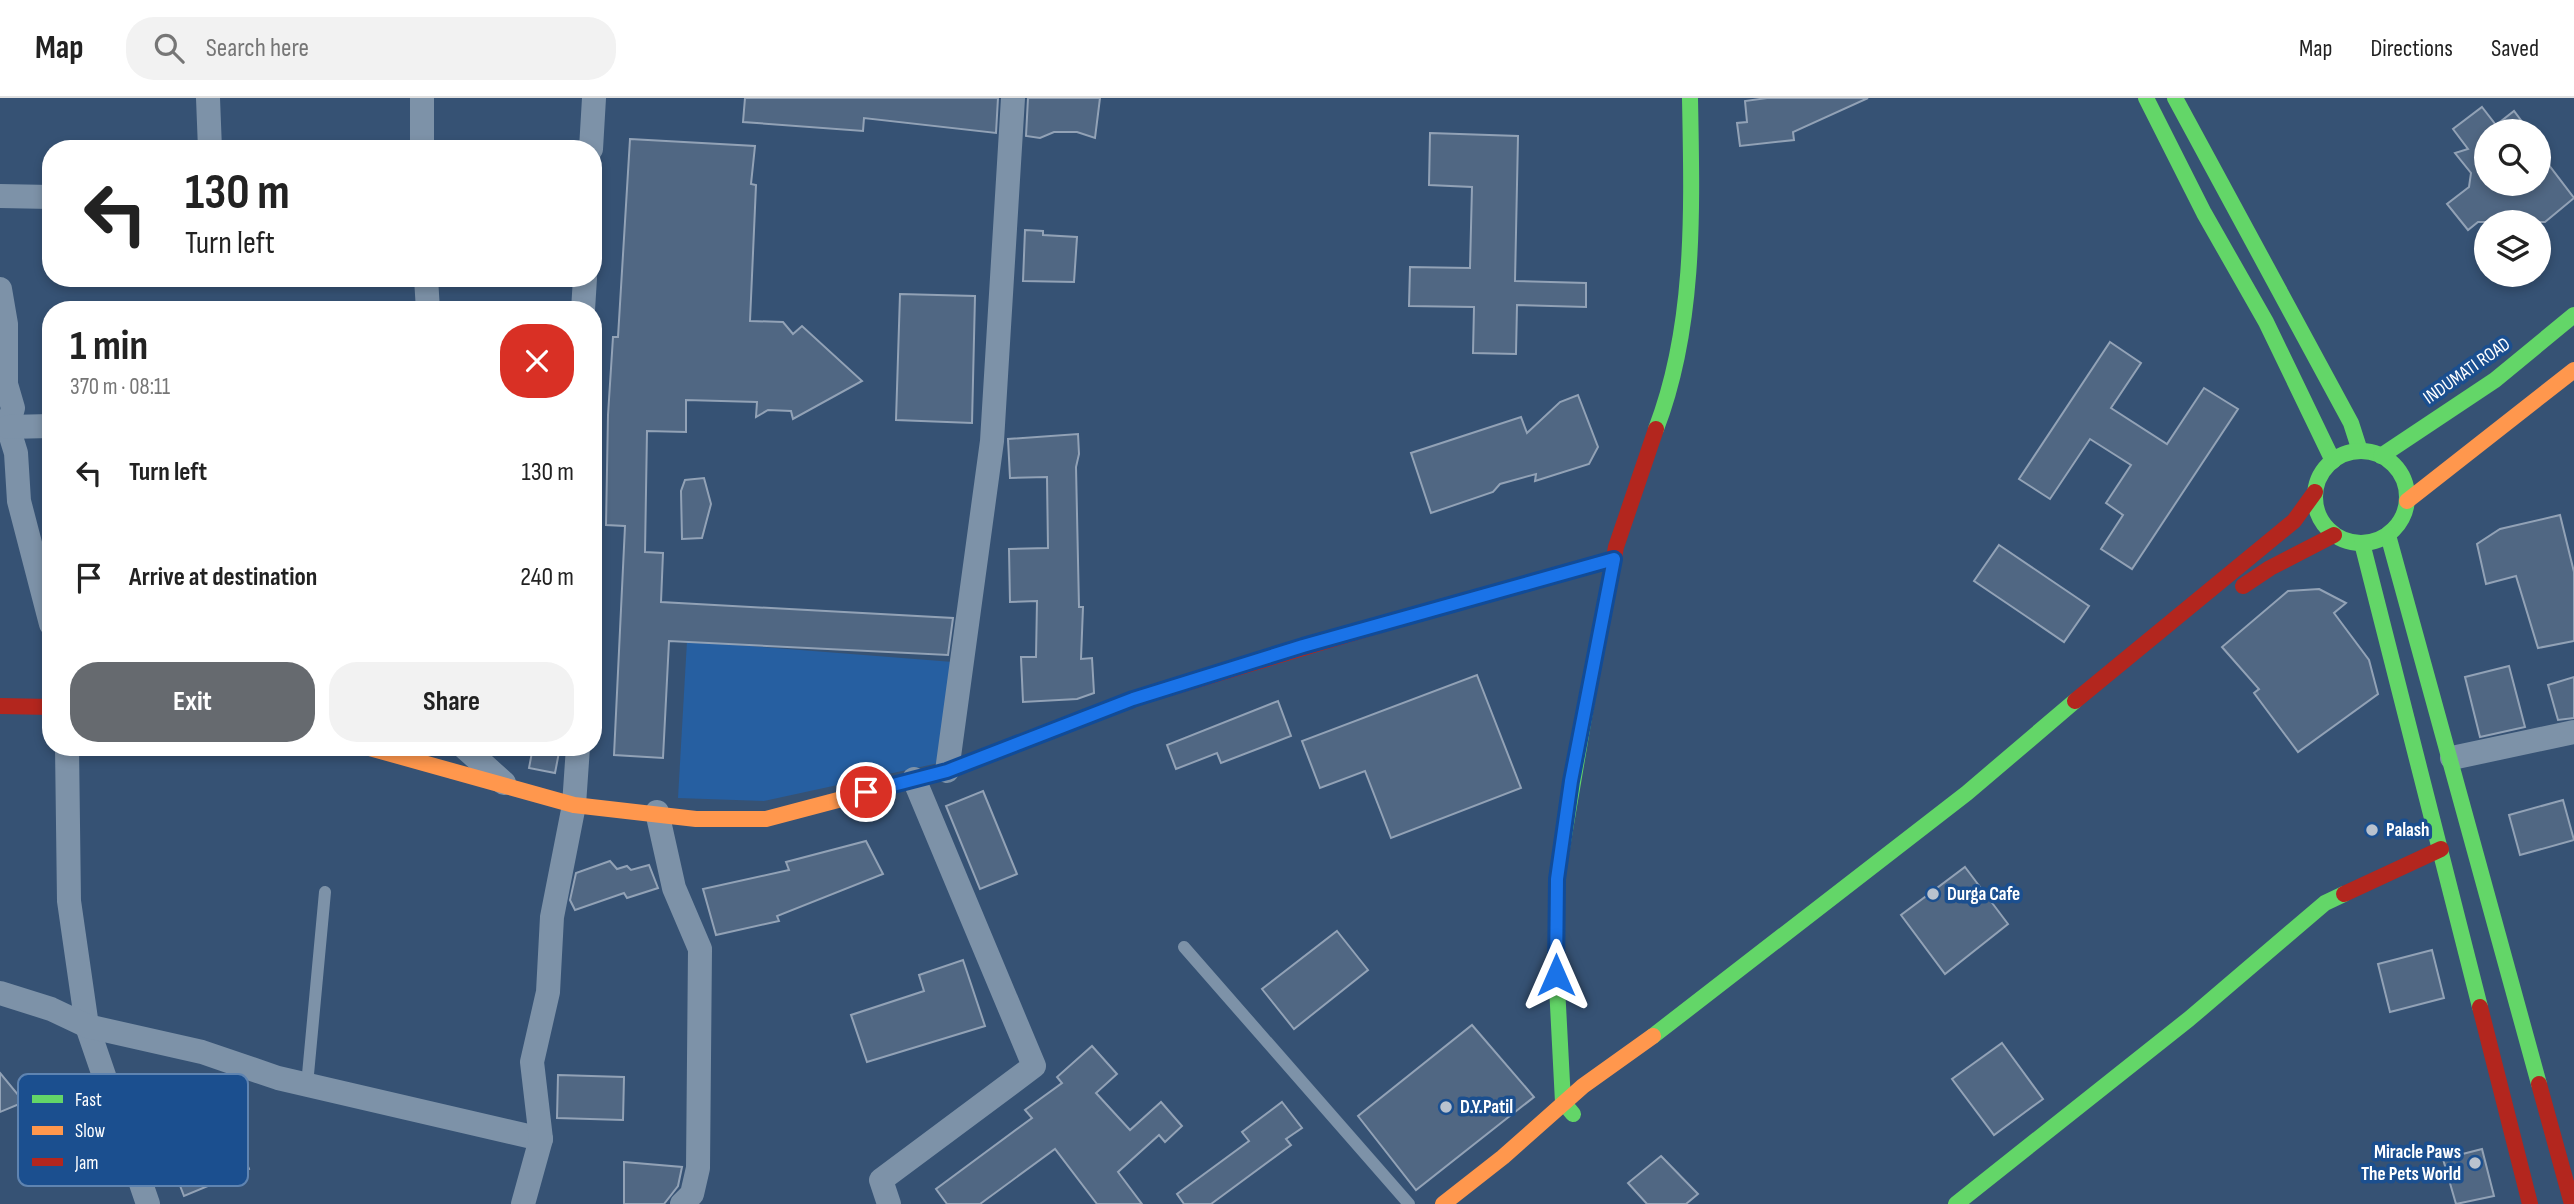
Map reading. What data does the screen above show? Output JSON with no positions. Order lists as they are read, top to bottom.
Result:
{
  "streets": {
    "main road": ["INDUMATI ROAD"]
  },
  "places": [
    "Palash",
    "Durga Cafe",
    "D.Y.Patil",
    "Miracle Paws The Pets World"
  ],
  "legend": ["Fast", "Slow", "Jam"],
  "page": {
    "header": "Map",
    "search": "Search here",
    "nav": ["Map", "Directions", "Saved"],
    "turn": ["130 m", "Turn left"],
    "heading": ["1 min", "370 m · 08:11"],
    "list": [
      {
        "name": "Turn left",
        "value": "130 m"
      },
      {
        "name": "Arrive at destination",
        "value": "240 m"
      }
    ],
    "buttons": ["Exit", "Share"]
  }
}
